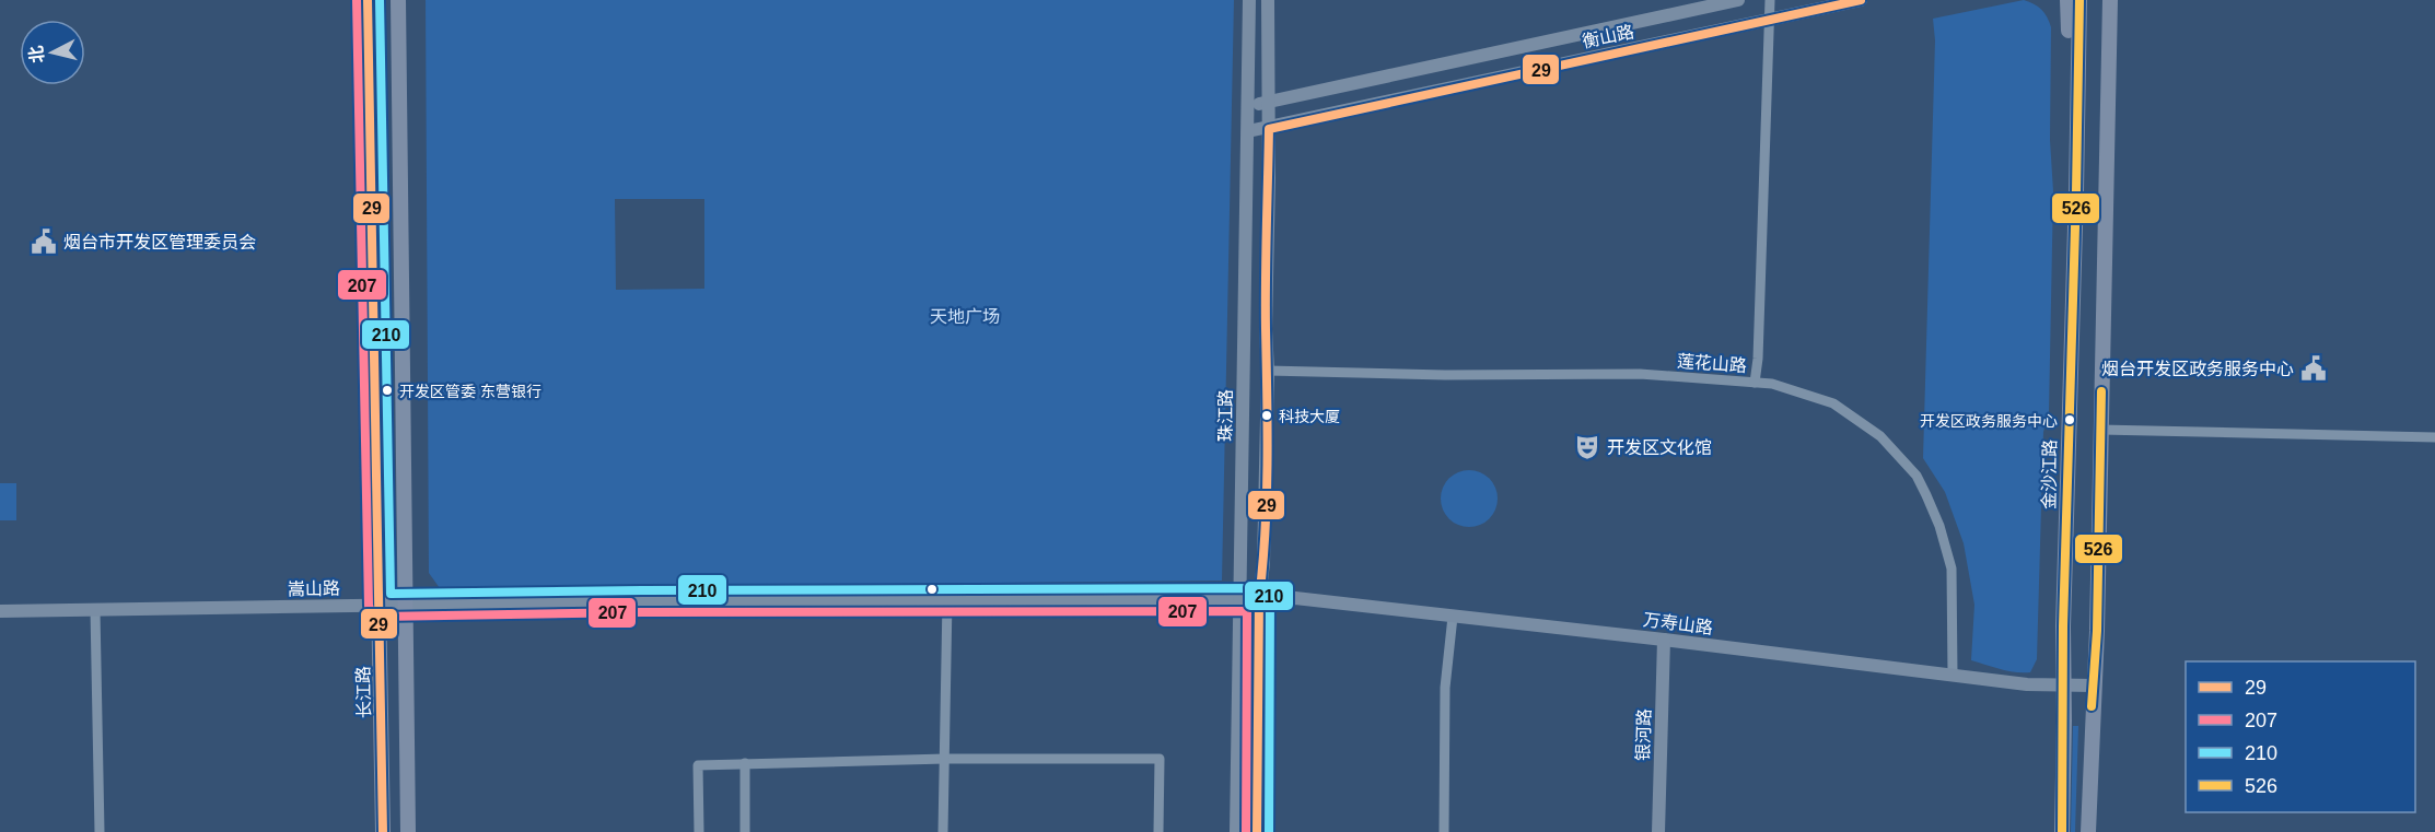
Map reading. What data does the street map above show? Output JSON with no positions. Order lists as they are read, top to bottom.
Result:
{
  "streets": {
    "main road": [
      "衡山路",
      "珠江路",
      "金沙江路",
      "嵩山路",
      "万寿山路",
      "长江路",
      "银河路"
    ],
    "street": ["莲花山路"]
  },
  "crossings": [
    ["衡山路", "珠江路"],
    ["莲花山路", "万寿山路"],
    ["珠江路", "嵩山路"],
    ["金沙江路", "万寿山路"],
    ["嵩山路", "万寿山路"],
    ["嵩山路", "长江路"],
    ["万寿山路", "银河路"]
  ],
  "parks": ["天地广场"],
  "places": {
    "public building": ["烟台市开发区管理委员会", "烟台开发区政务服务中心"],
    "other": ["开发区管委 东营银行", "科技大厦", "开发区政务服务中心"],
    "theatre": ["开发区文化馆"]
  },
  "lines": [
    "transit line 29",
    "transit line 207",
    "transit line 210",
    "transit line 526"
  ],
  "legend": [
    "29",
    "207",
    "210",
    "526"
  ],
  "north": "left"
}
